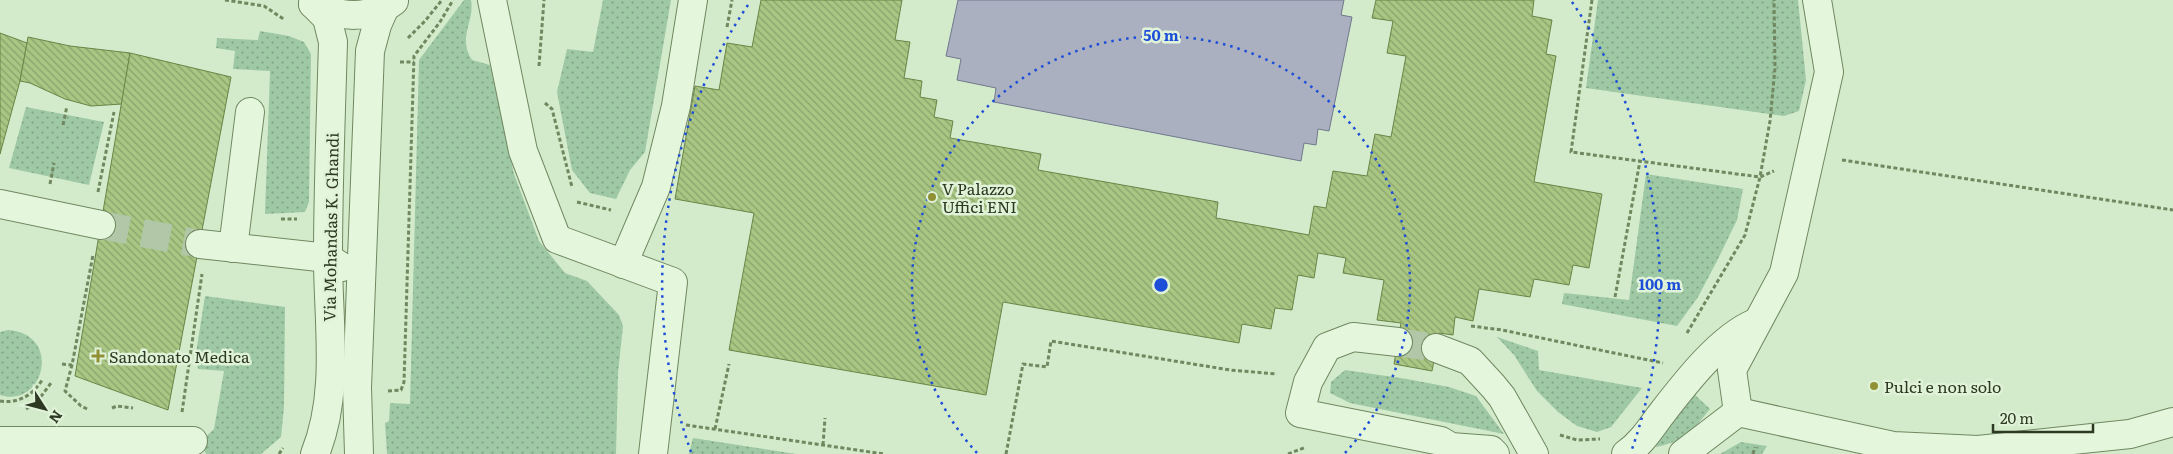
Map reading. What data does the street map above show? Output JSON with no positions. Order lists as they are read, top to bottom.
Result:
{
  "streets": {
    "street": ["Via Mohandas K. Ghandi"]
  },
  "places": {
    "other": ["V Palazzo Uffici ENI", "Pulci e non solo"],
    "health": ["Sandonato Medica"]
  },
  "scale_bar": "20 m",
  "north": "bottom right",
  "rings": ["50 m", "100 m"]
}
